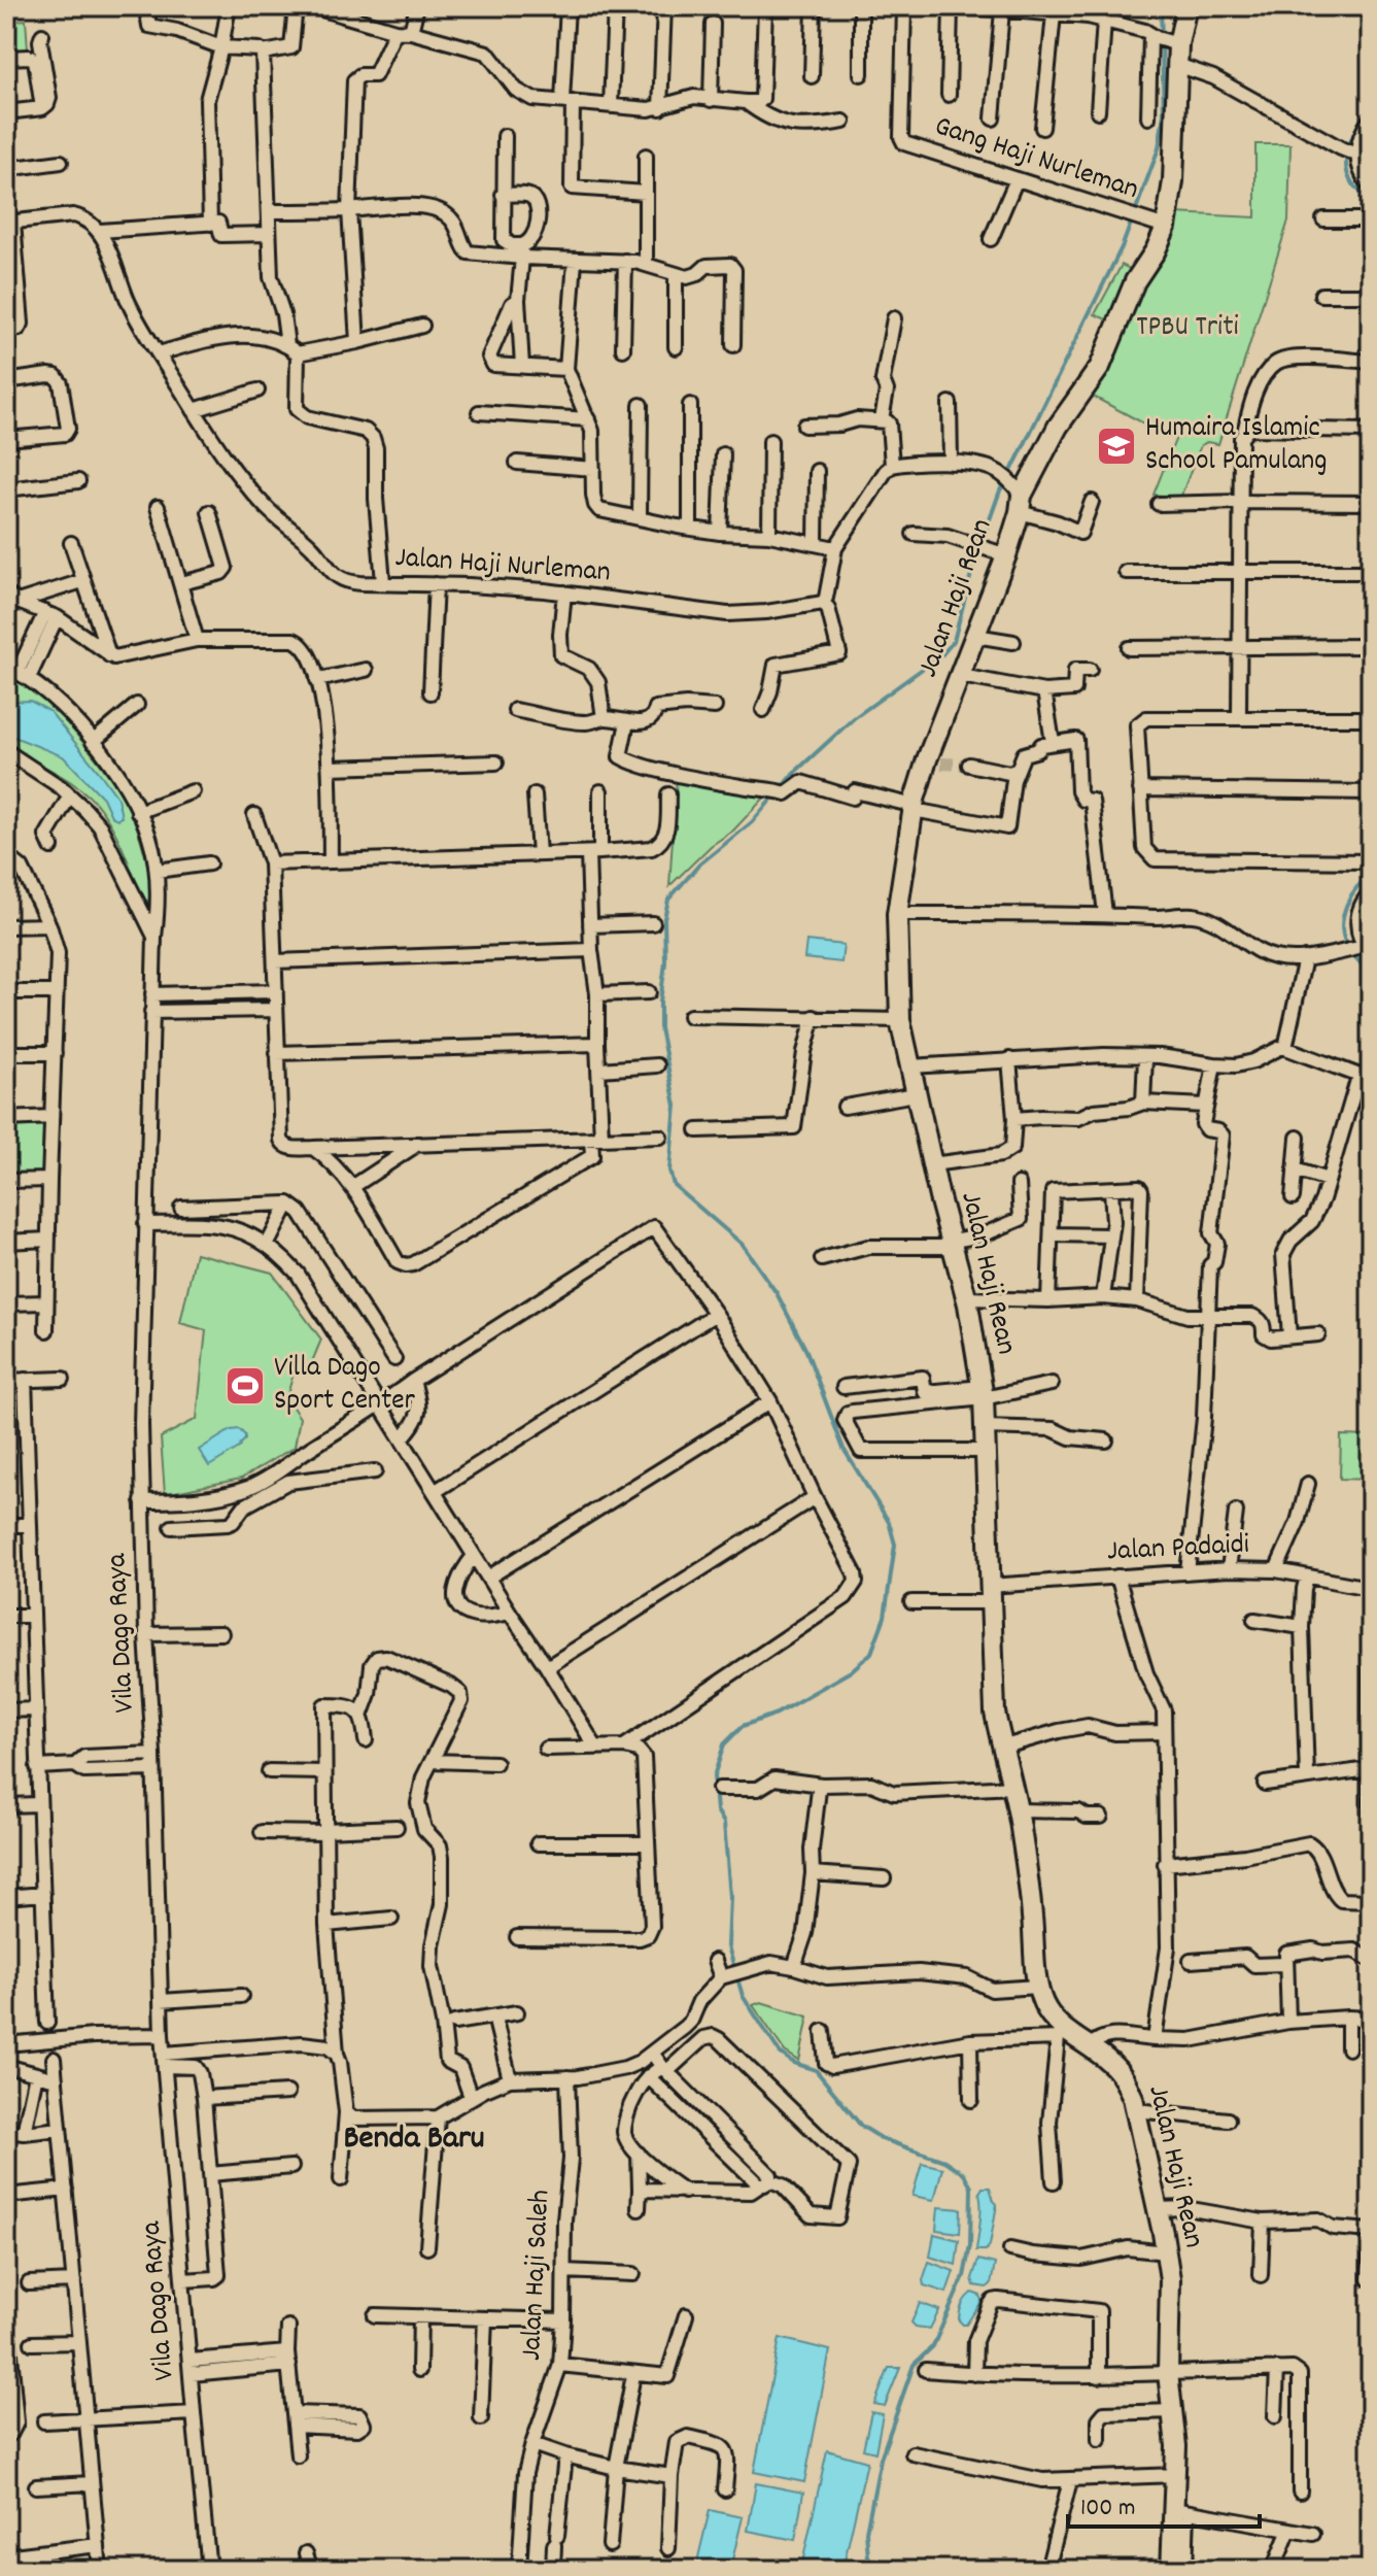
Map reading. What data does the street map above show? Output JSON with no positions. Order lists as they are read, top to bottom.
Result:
{
  "streets": {
    "street": [
      "Gang Haji Nurleman",
      "Jalan Haji Nurleman",
      "Jalan Haji Rean",
      "Jalan Padaidi",
      "Vila Dago Raya",
      "Jalan Haji Saleh"
    ]
  },
  "crossings": [
    ["Gang Haji Nurleman", "Jalan Haji Rean"],
    ["Jalan Haji Rean", "Jalan Padaidi"]
  ],
  "districts": ["Benda Baru"],
  "parks": ["TPBU Triti"],
  "places": {
    "school or university": ["Humaira Islamic School Pamulang"],
    "sports": ["Villa Dago Sport Center"]
  },
  "scale_bar": "100 m"
}
